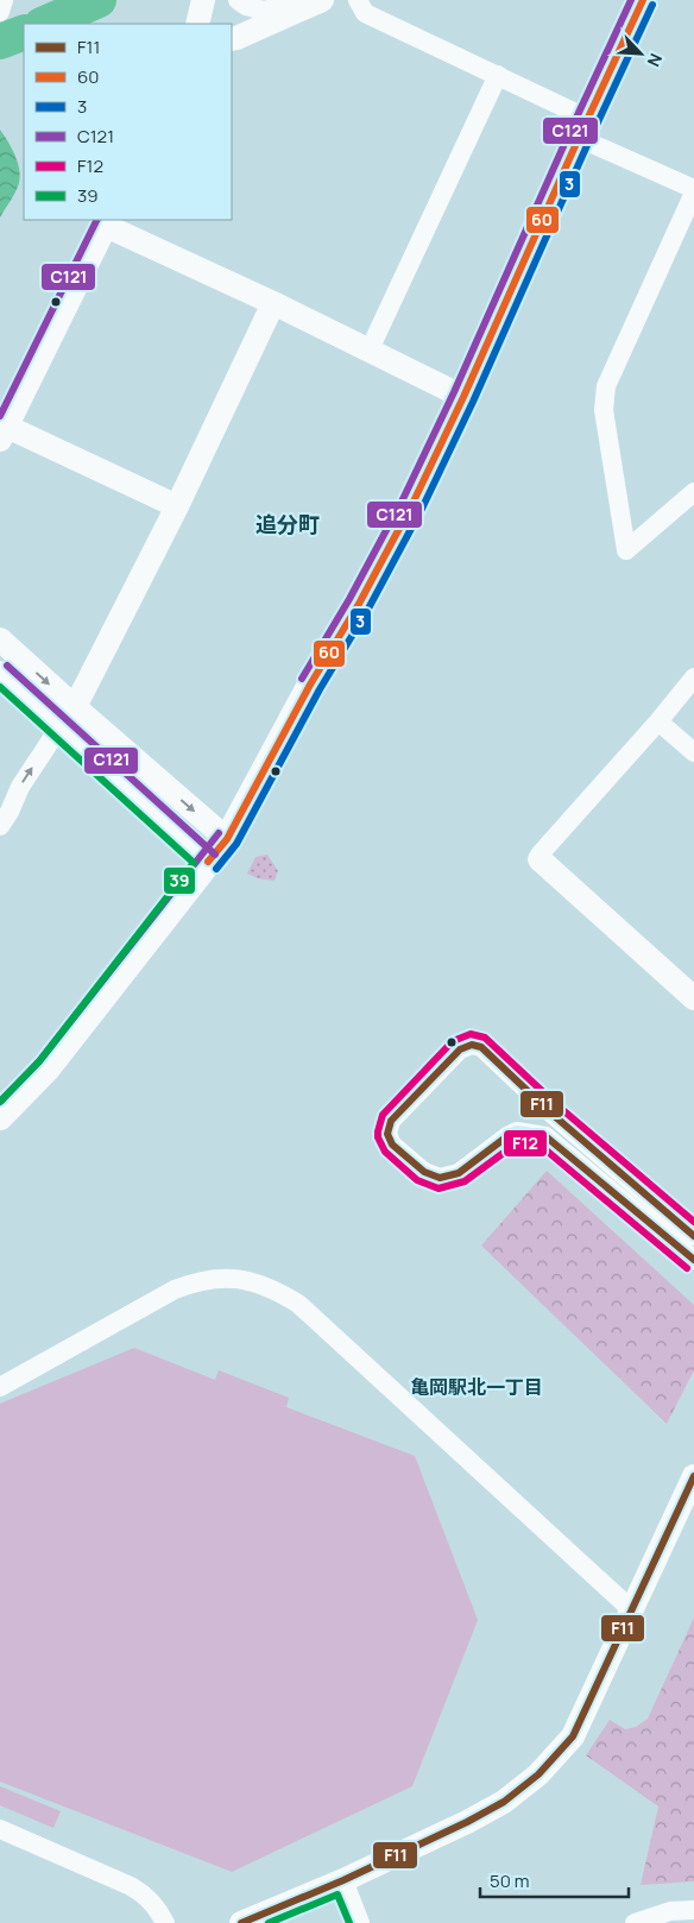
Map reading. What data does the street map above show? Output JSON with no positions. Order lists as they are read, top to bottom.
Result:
{
  "districts": ["追分町", "亀岡駅北一丁目"],
  "lines": [
    "transit line 60",
    "transit line C121",
    "transit line 3",
    "transit line 39",
    "transit line F12",
    "transit line F11"
  ],
  "legend": [
    "F11",
    "60",
    "3",
    "C121",
    "F12",
    "39"
  ],
  "scale_bar": "50 m",
  "north": "bottom right"
}
